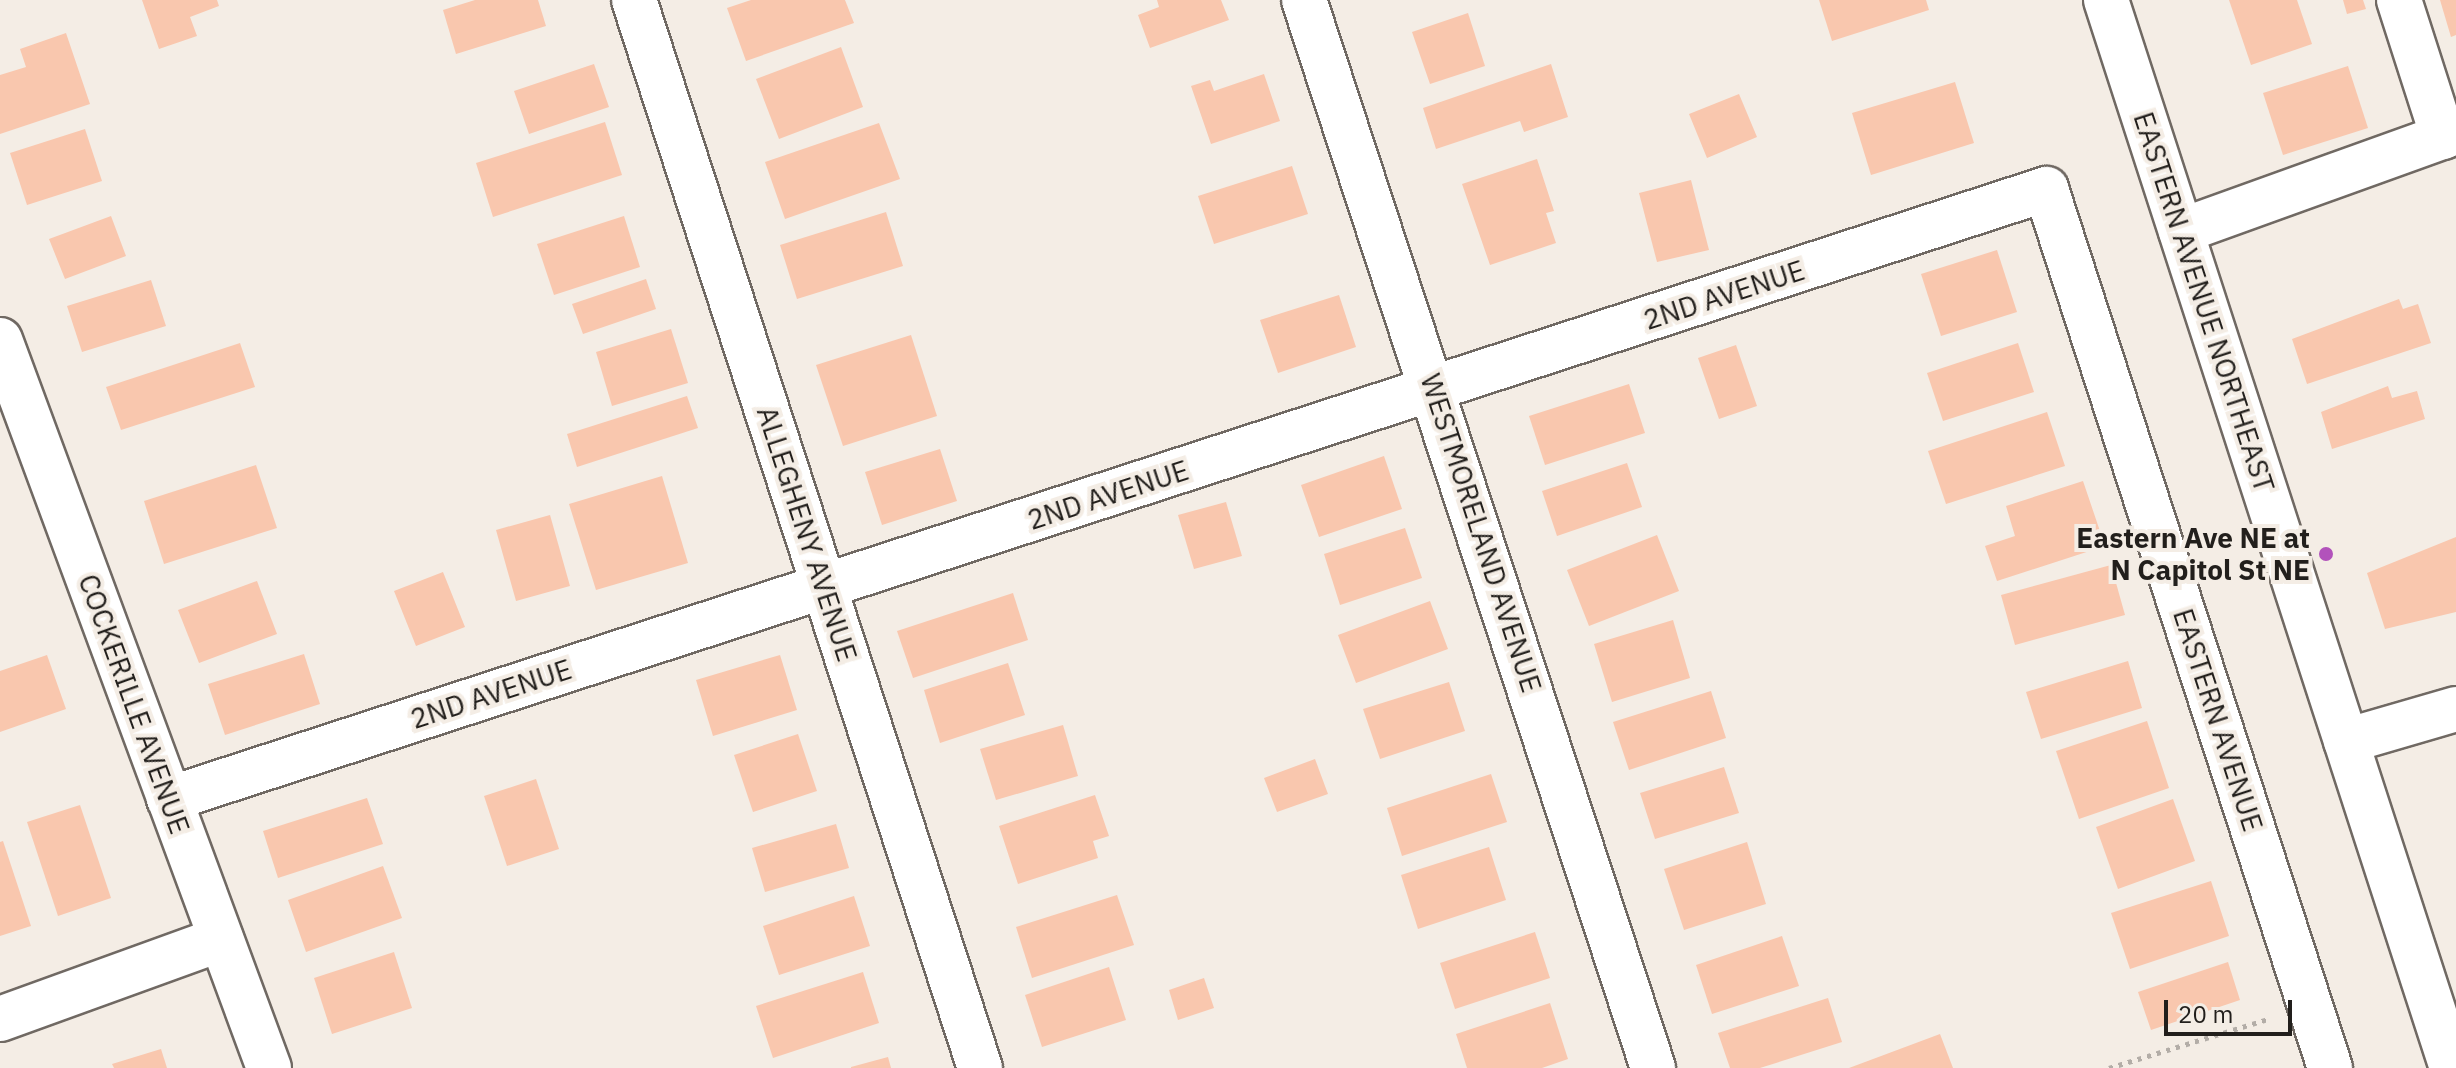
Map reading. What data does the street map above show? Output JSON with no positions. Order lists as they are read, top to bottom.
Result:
{
  "streets": {
    "street": [
      "2ND AVENUE",
      "EASTERN AVENUE NORTHEAST",
      "WESTMORELAND AVENUE",
      "ALLEGHENY AVENUE",
      "COCKERILLE AVENUE",
      "EASTERN AVENUE"
    ]
  },
  "crossings": [
    ["2ND AVENUE", "WESTMORELAND AVENUE"],
    ["2ND AVENUE", "ALLEGHENY AVENUE"],
    ["2ND AVENUE", "COCKERILLE AVENUE"],
    ["2ND AVENUE", "EASTERN AVENUE"]
  ],
  "places": ["Eastern Ave NE at N Capitol St NE"],
  "scale_bar": "20 m"
}
